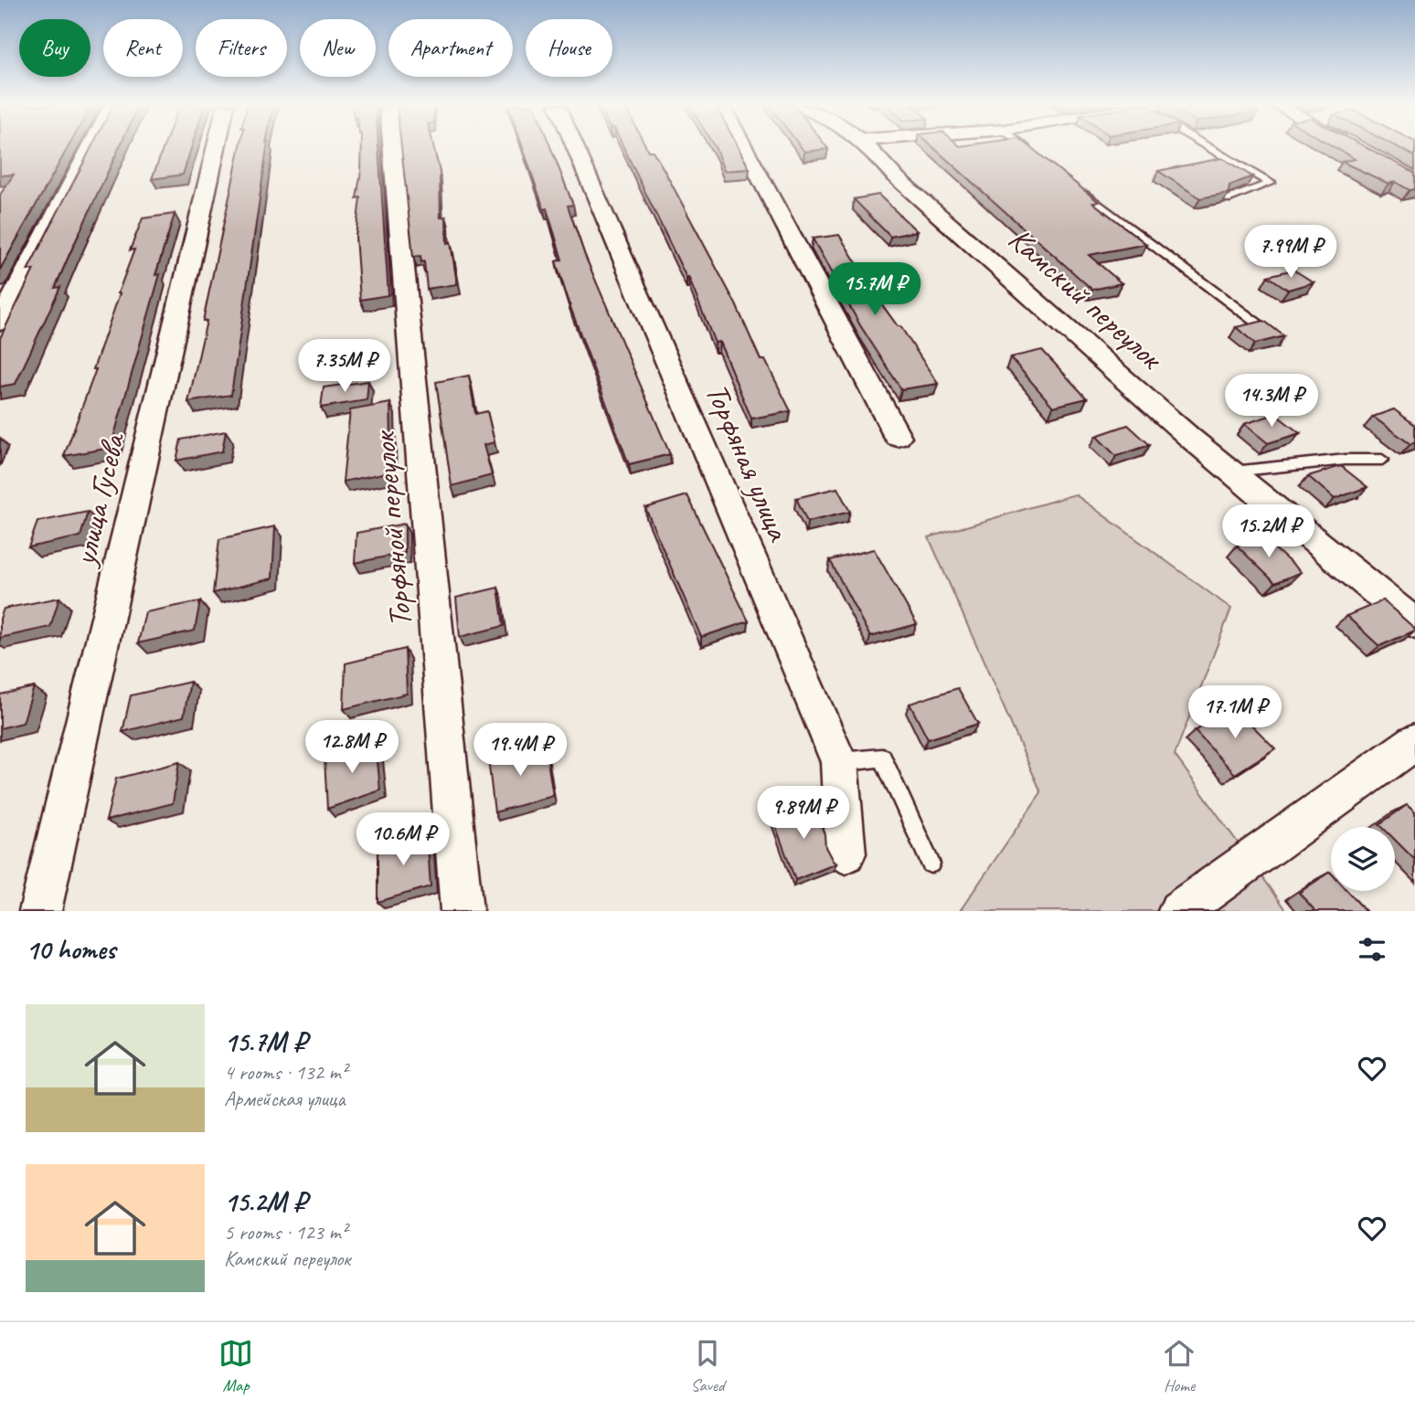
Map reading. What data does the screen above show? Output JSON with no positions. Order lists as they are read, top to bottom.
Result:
{
  "streets": {
    "street": [
      "Камский переулок",
      "Торфяная улица",
      "улица Гусева",
      "Торфяной переулок"
    ]
  },
  "page": {
    "chip": [
      "Buy",
      "Rent",
      "Filters",
      "New",
      "Apartment",
      "House"
    ],
    "price": [
      "7.99M ₽",
      "15.7M ₽",
      "7.35M ₽",
      "14.3M ₽",
      "15.2M ₽",
      "17.1M ₽",
      "12.8M ₽",
      "19.4M ₽",
      "9.89M ₽",
      "10.6M ₽"
    ],
    "heading": "10 homes",
    "list": [
      {
        "name": "15.7M ₽",
        "note": "4 rooms · 132 m² · Армейская улица"
      },
      {
        "name": "15.2M ₽",
        "note": "5 rooms · 123 m² · Камский переулок"
      }
    ],
    "tabs": ["Map", "Saved", "Home"]
  }
}
